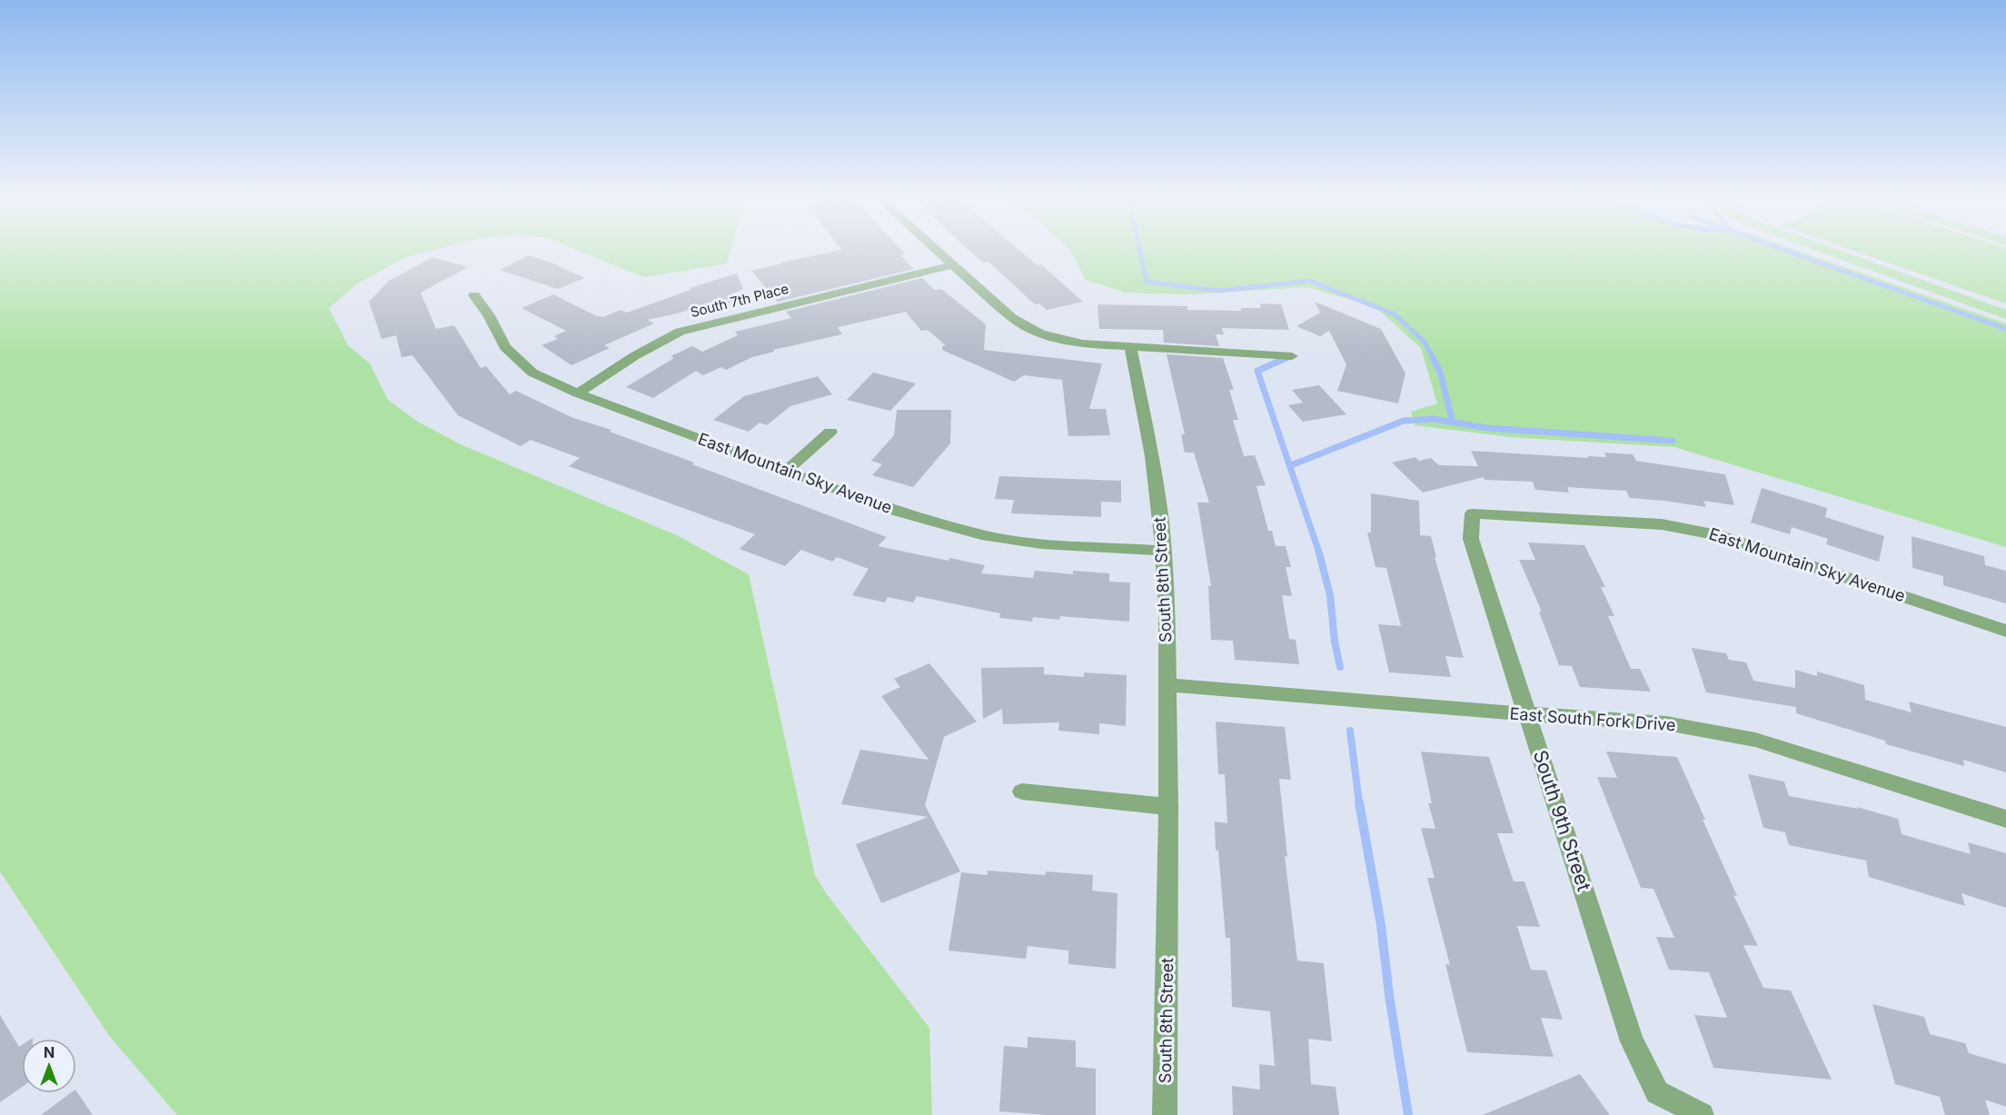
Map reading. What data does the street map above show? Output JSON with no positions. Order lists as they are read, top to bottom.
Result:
{
  "streets": {
    "street": [
      "South 7th Place",
      "East Mountain Sky Avenue",
      "South 8th Street",
      "East South Fork Drive",
      "South 9th Street"
    ]
  },
  "crossings": [
    ["South 7th Place", "East Mountain Sky Avenue"],
    ["East Mountain Sky Avenue", "South 8th Street"],
    ["East Mountain Sky Avenue", "South 9th Street"],
    ["South 8th Street", "East South Fork Drive"],
    ["East South Fork Drive", "South 9th Street"]
  ],
  "north": "top"
}
